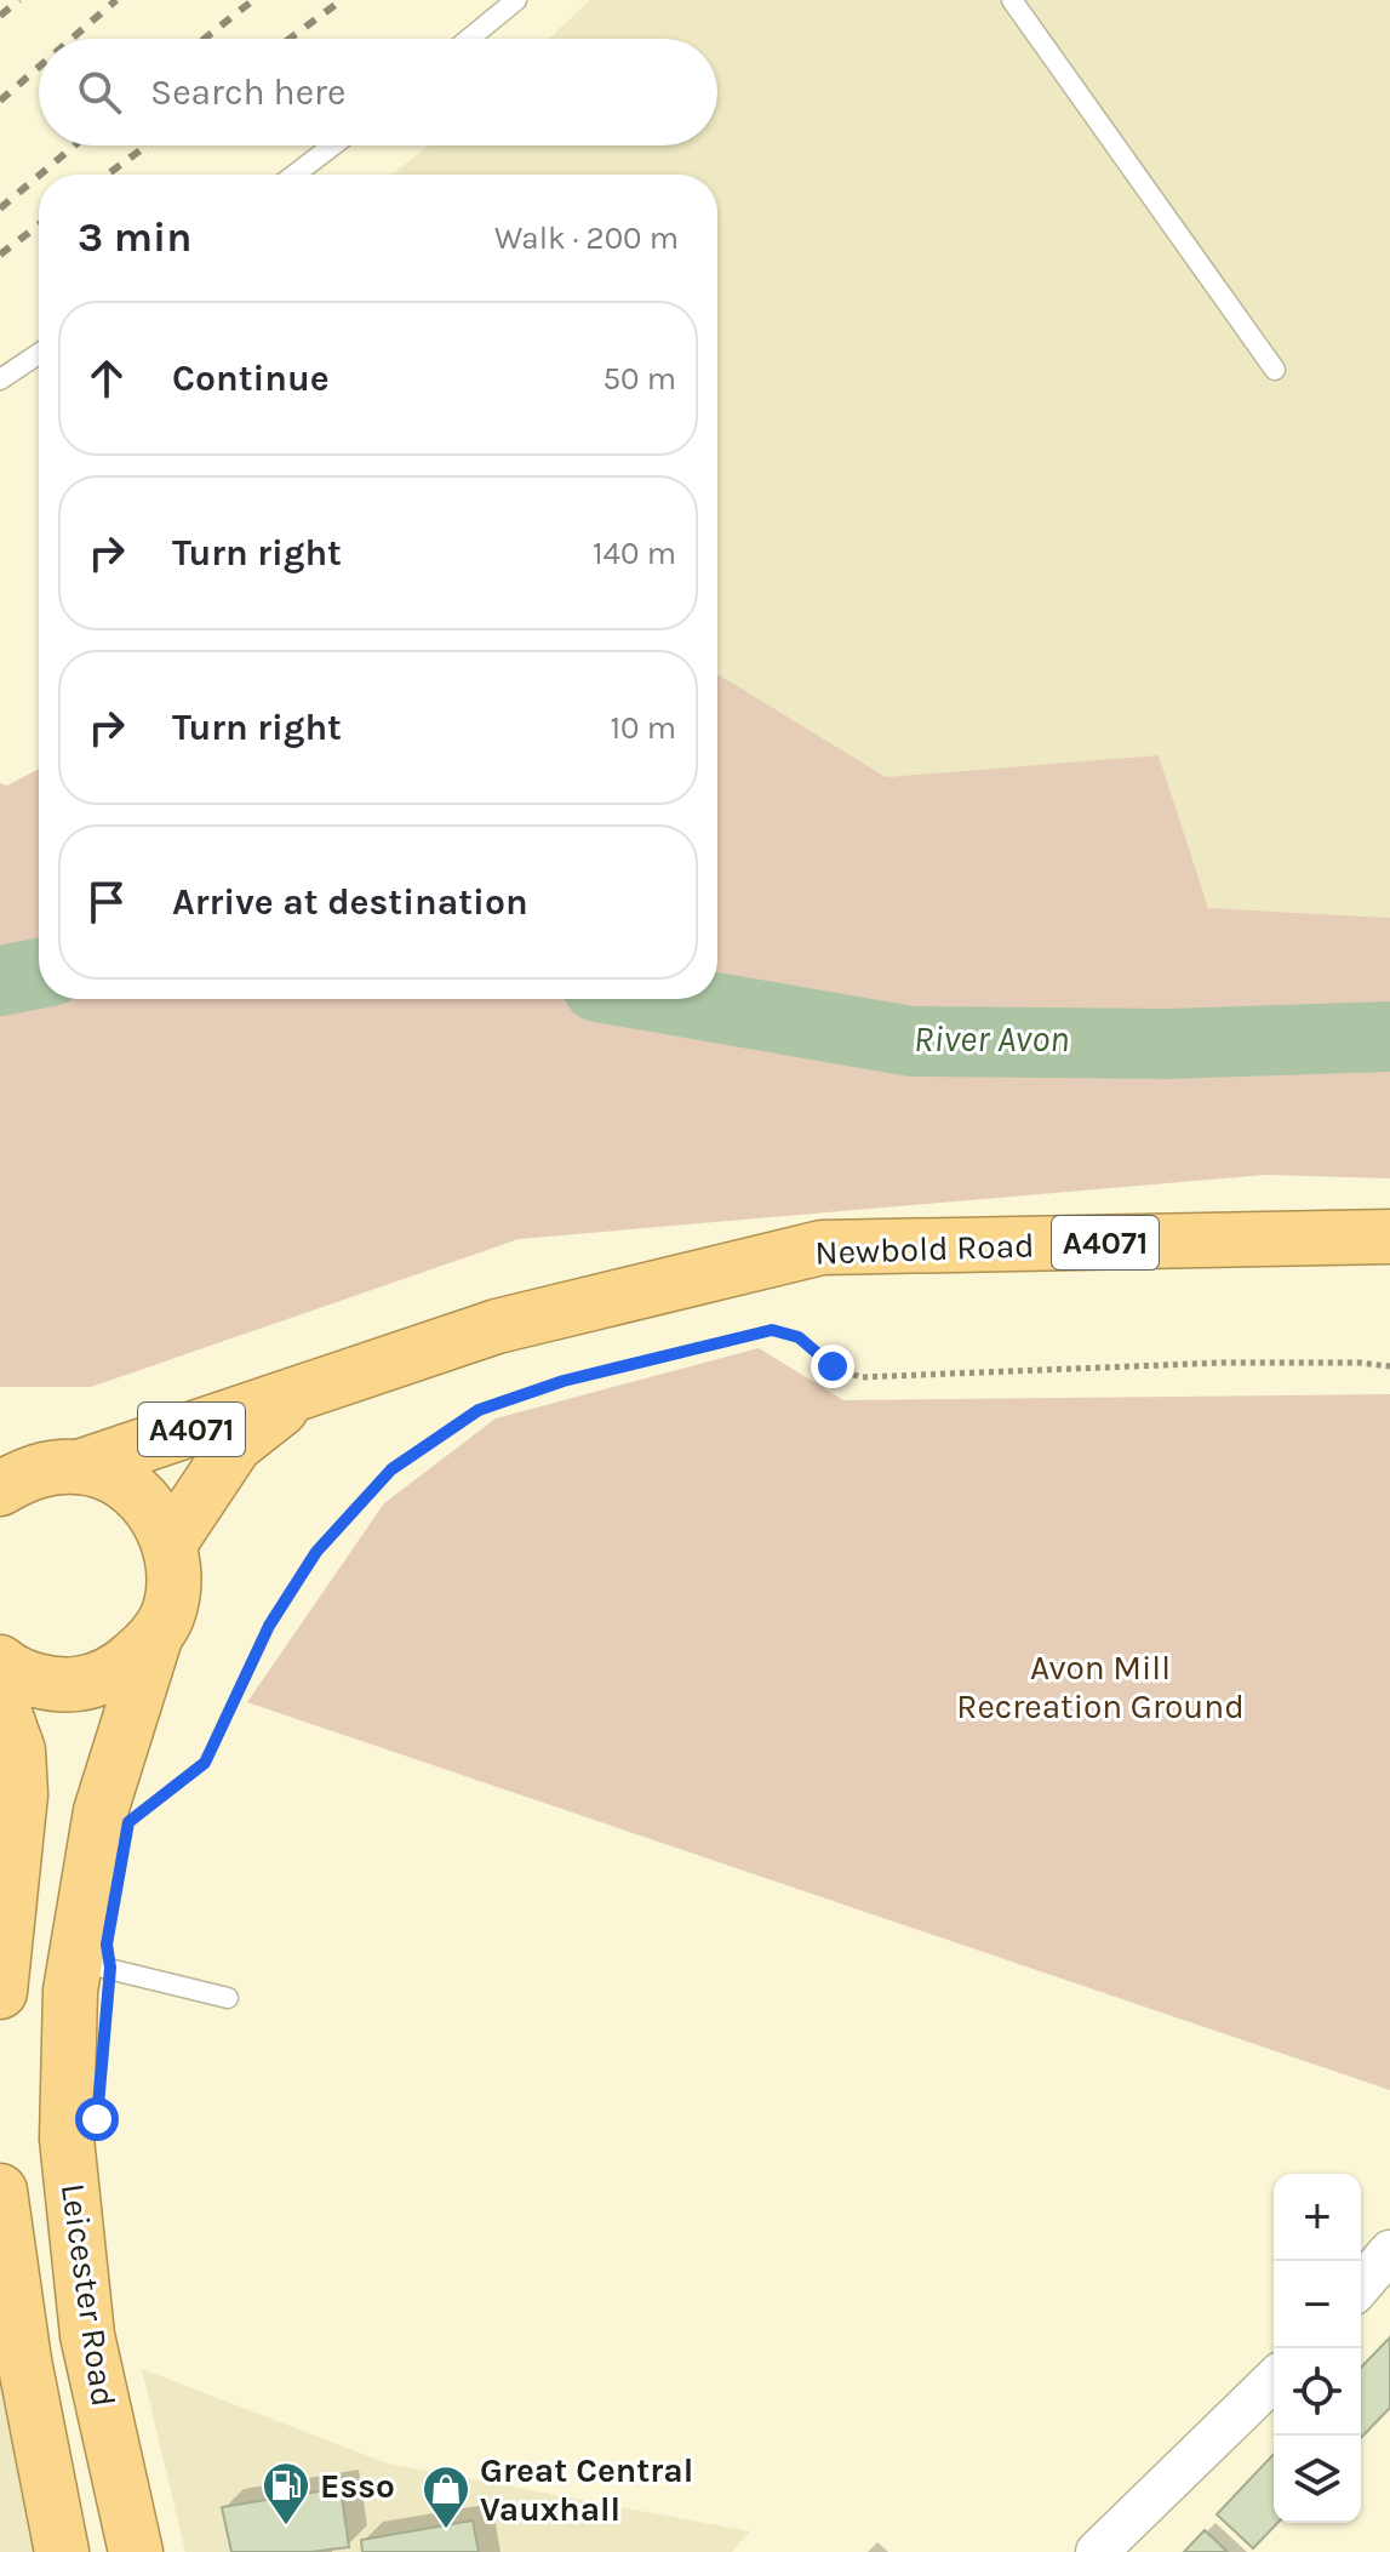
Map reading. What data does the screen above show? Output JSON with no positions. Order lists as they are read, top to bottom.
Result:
{
  "streets": {
    "highway": ["A4071", "Newbold Road", "Leicester Road"]
  },
  "crossings": [
    ["Newbold Road", "Leicester Road"]
  ],
  "water": ["River Avon"],
  "parks": ["Avon Mill Recreation Ground"],
  "places": {
    "fuel station": ["Esso"],
    "shop": ["Great Central Vauxhall"]
  },
  "page": {
    "search": "Search here",
    "heading": ["3 min", "Walk · 200 m"],
    "list": [
      ["Continue", "50 m"],
      ["Turn right", "140 m"],
      ["Turn right", "10 m"],
      "Arrive at destination"
    ],
    "map_buttons": ["+", "−"]
  }
}
